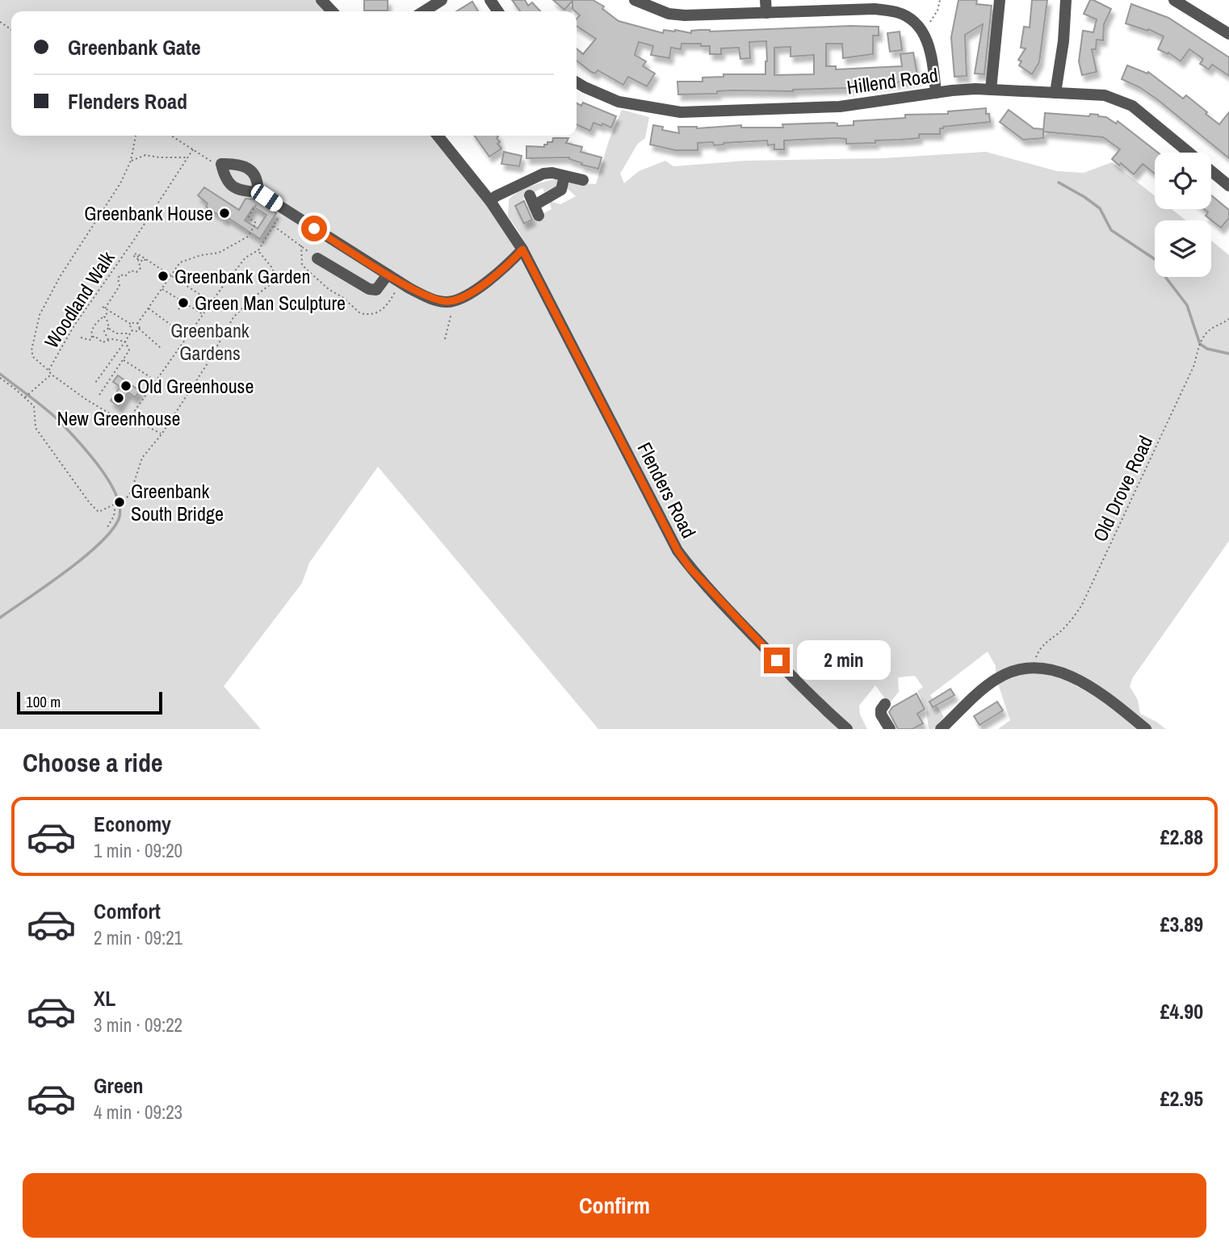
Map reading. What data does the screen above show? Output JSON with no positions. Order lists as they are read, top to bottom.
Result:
{
  "streets": {
    "street": ["Hillend Road", "Flenders Road"],
    "path": ["Woodland Walk", "Old Drove Road"]
  },
  "parks": ["Greenbank Gardens"],
  "places": [
    "Greenbank House",
    "Greenbank Garden",
    "Green Man Sculpture",
    "Old Greenhouse",
    "New Greenhouse",
    "Greenbank South Bridge"
  ],
  "scale_bar": "100 m",
  "page": {
    "banner": ["Greenbank Gate", "Flenders Road"],
    "bubble": "2 min",
    "scale": "100 m",
    "heading": "Choose a ride",
    "list": [
      {
        "name": "Economy",
        "note": "1 min · 09:20",
        "value": "£2.88"
      },
      {
        "name": "Comfort",
        "note": "2 min · 09:21",
        "value": "£3.89"
      },
      {
        "name": "XL",
        "note": "3 min · 09:22",
        "value": "£4.90"
      },
      {
        "name": "Green",
        "note": "4 min · 09:23",
        "value": "£2.95"
      }
    ],
    "buttons": "Confirm"
  }
}
